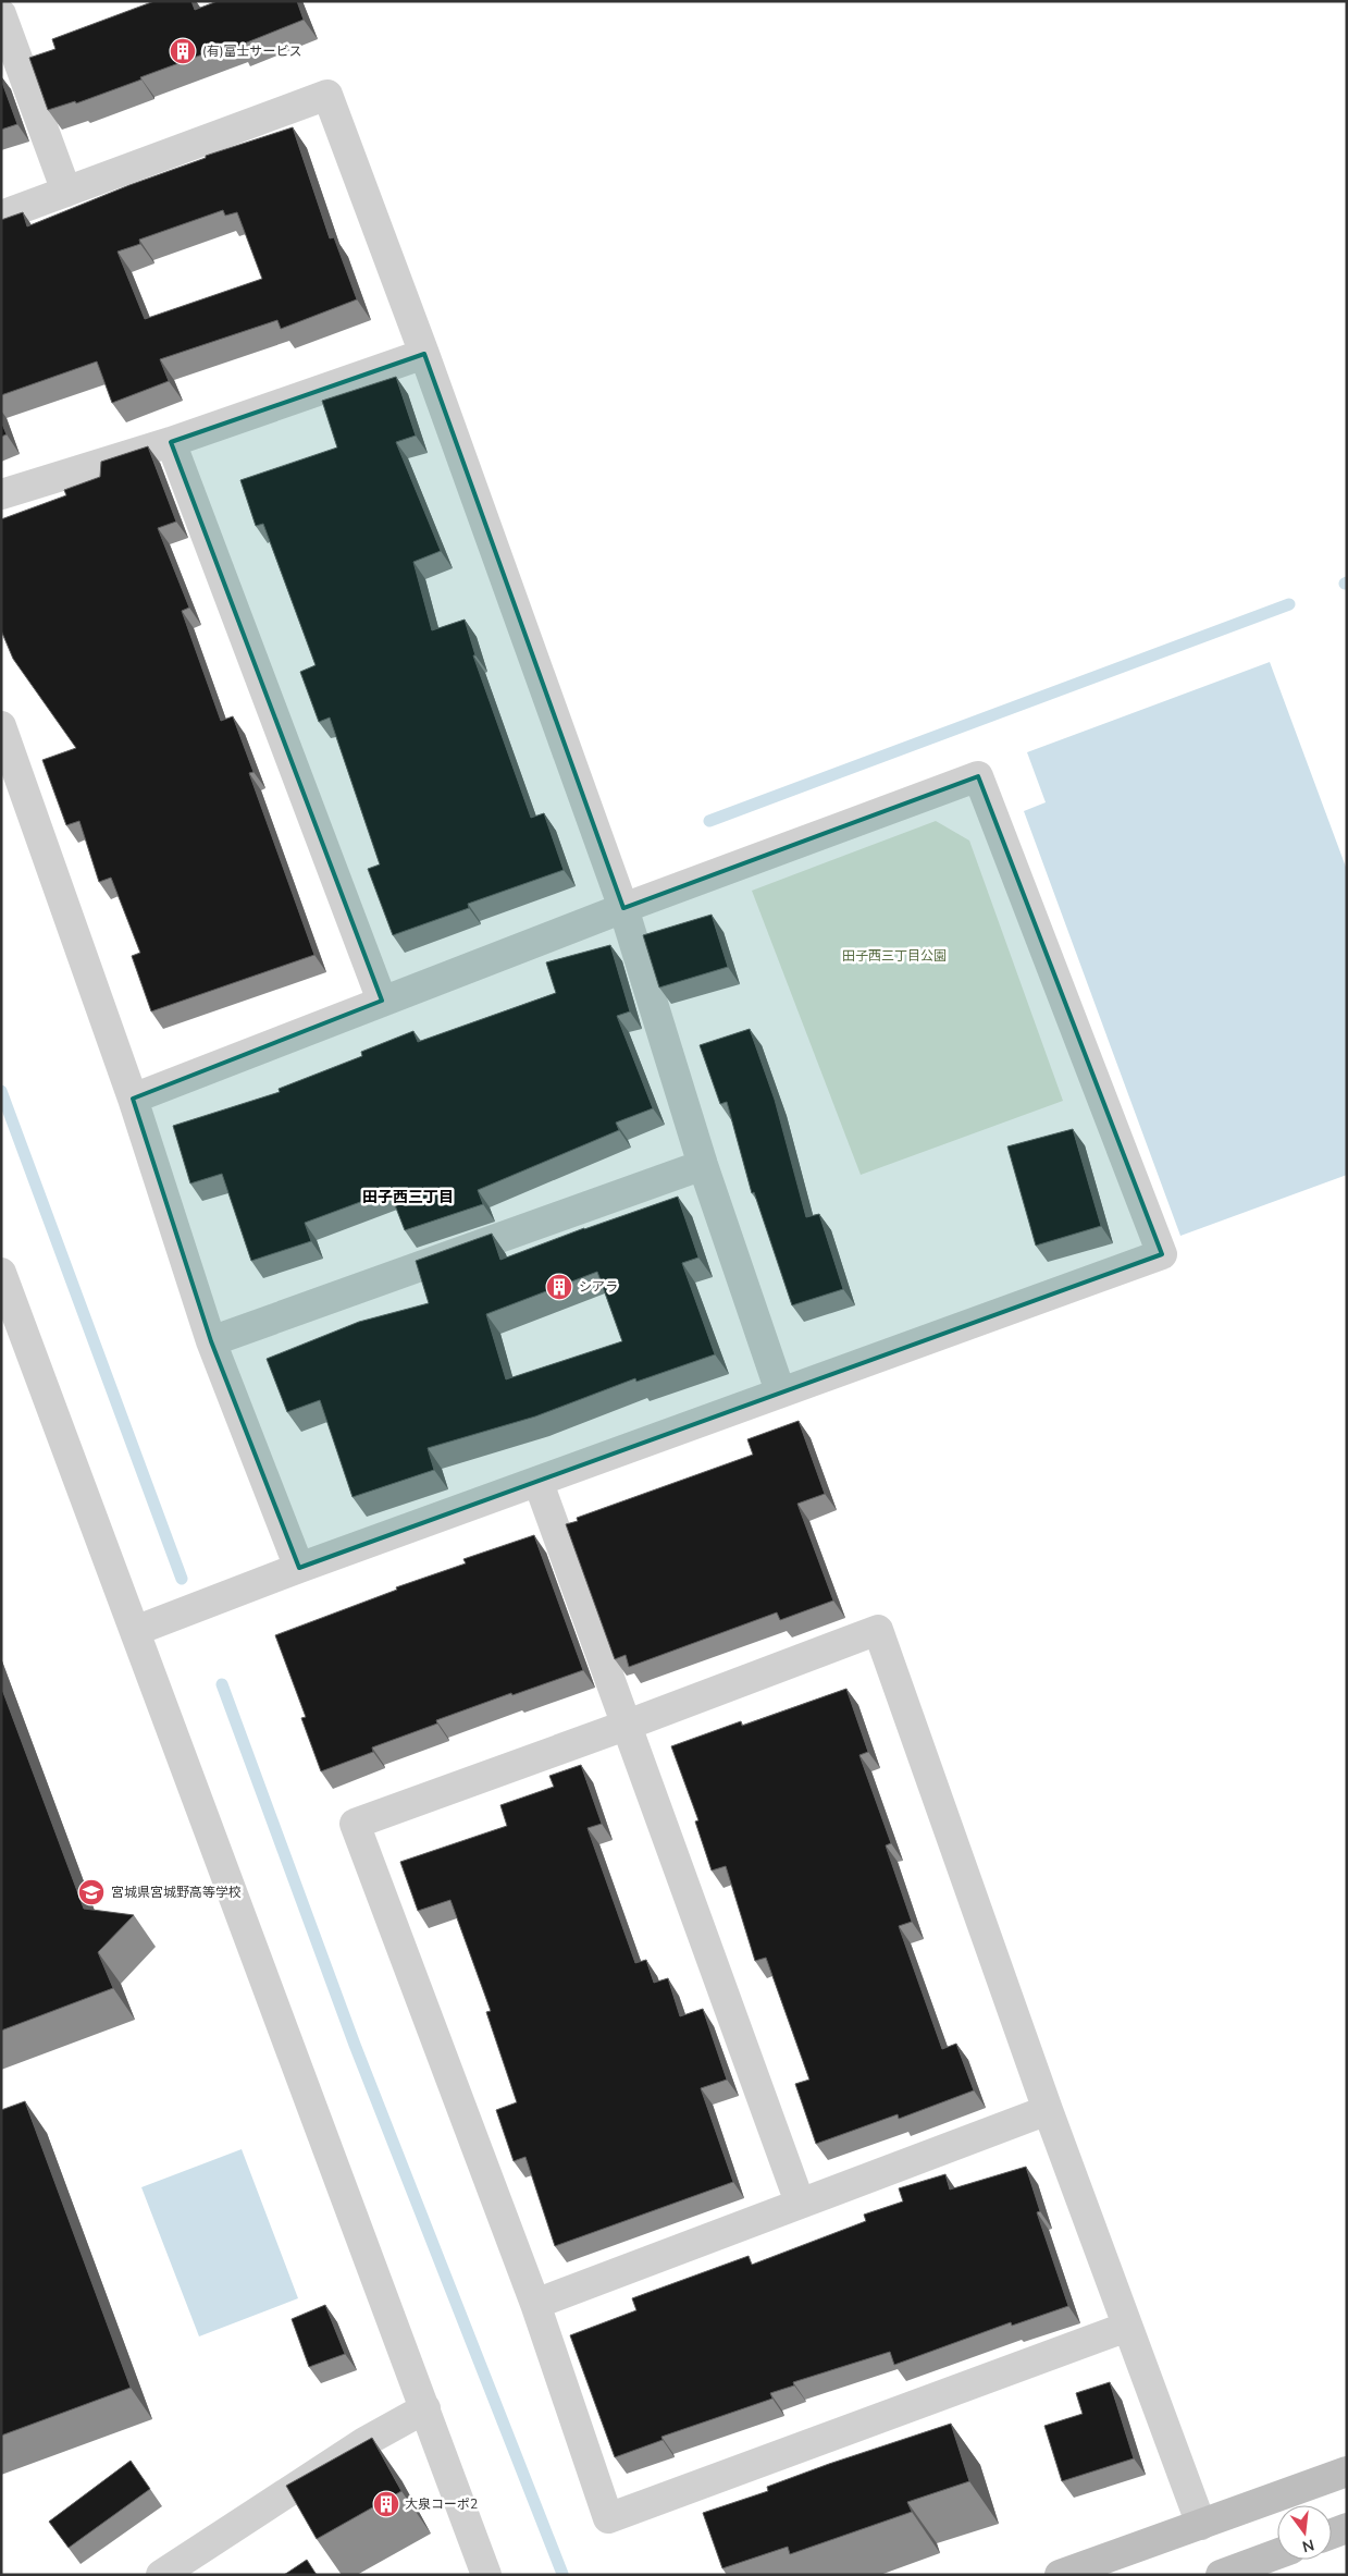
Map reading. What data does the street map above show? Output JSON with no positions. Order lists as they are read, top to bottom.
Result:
{
  "districts": ["田子西三丁目"],
  "parks": ["田子西三丁目公園"],
  "places": {
    "building": ["(有)富士サービス", "シアラ", "大泉コーポ2"],
    "school or university": ["宮城県宮城野高等学校"]
  },
  "north": "bottom"
}
